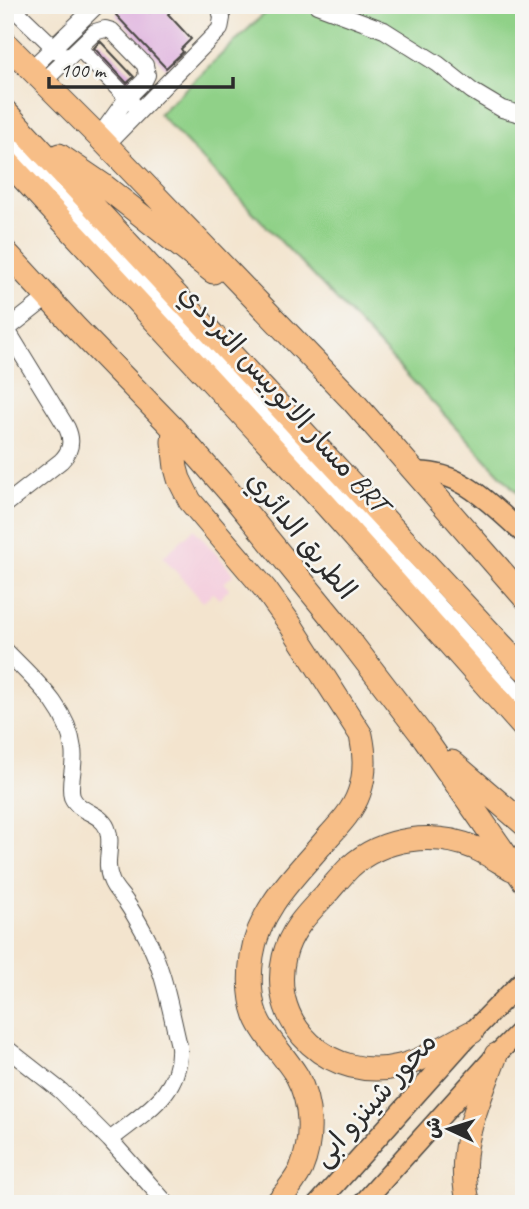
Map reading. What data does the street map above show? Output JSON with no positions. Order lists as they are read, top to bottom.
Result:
{
  "streets": {
    "highway": ["الطريق الدائري"],
    "main road": ["محور شينزو ابى"],
    "street": ["مسار الاتوبيس الترددي BRT"]
  },
  "scale_bar": "100 m",
  "north": "left"
}
